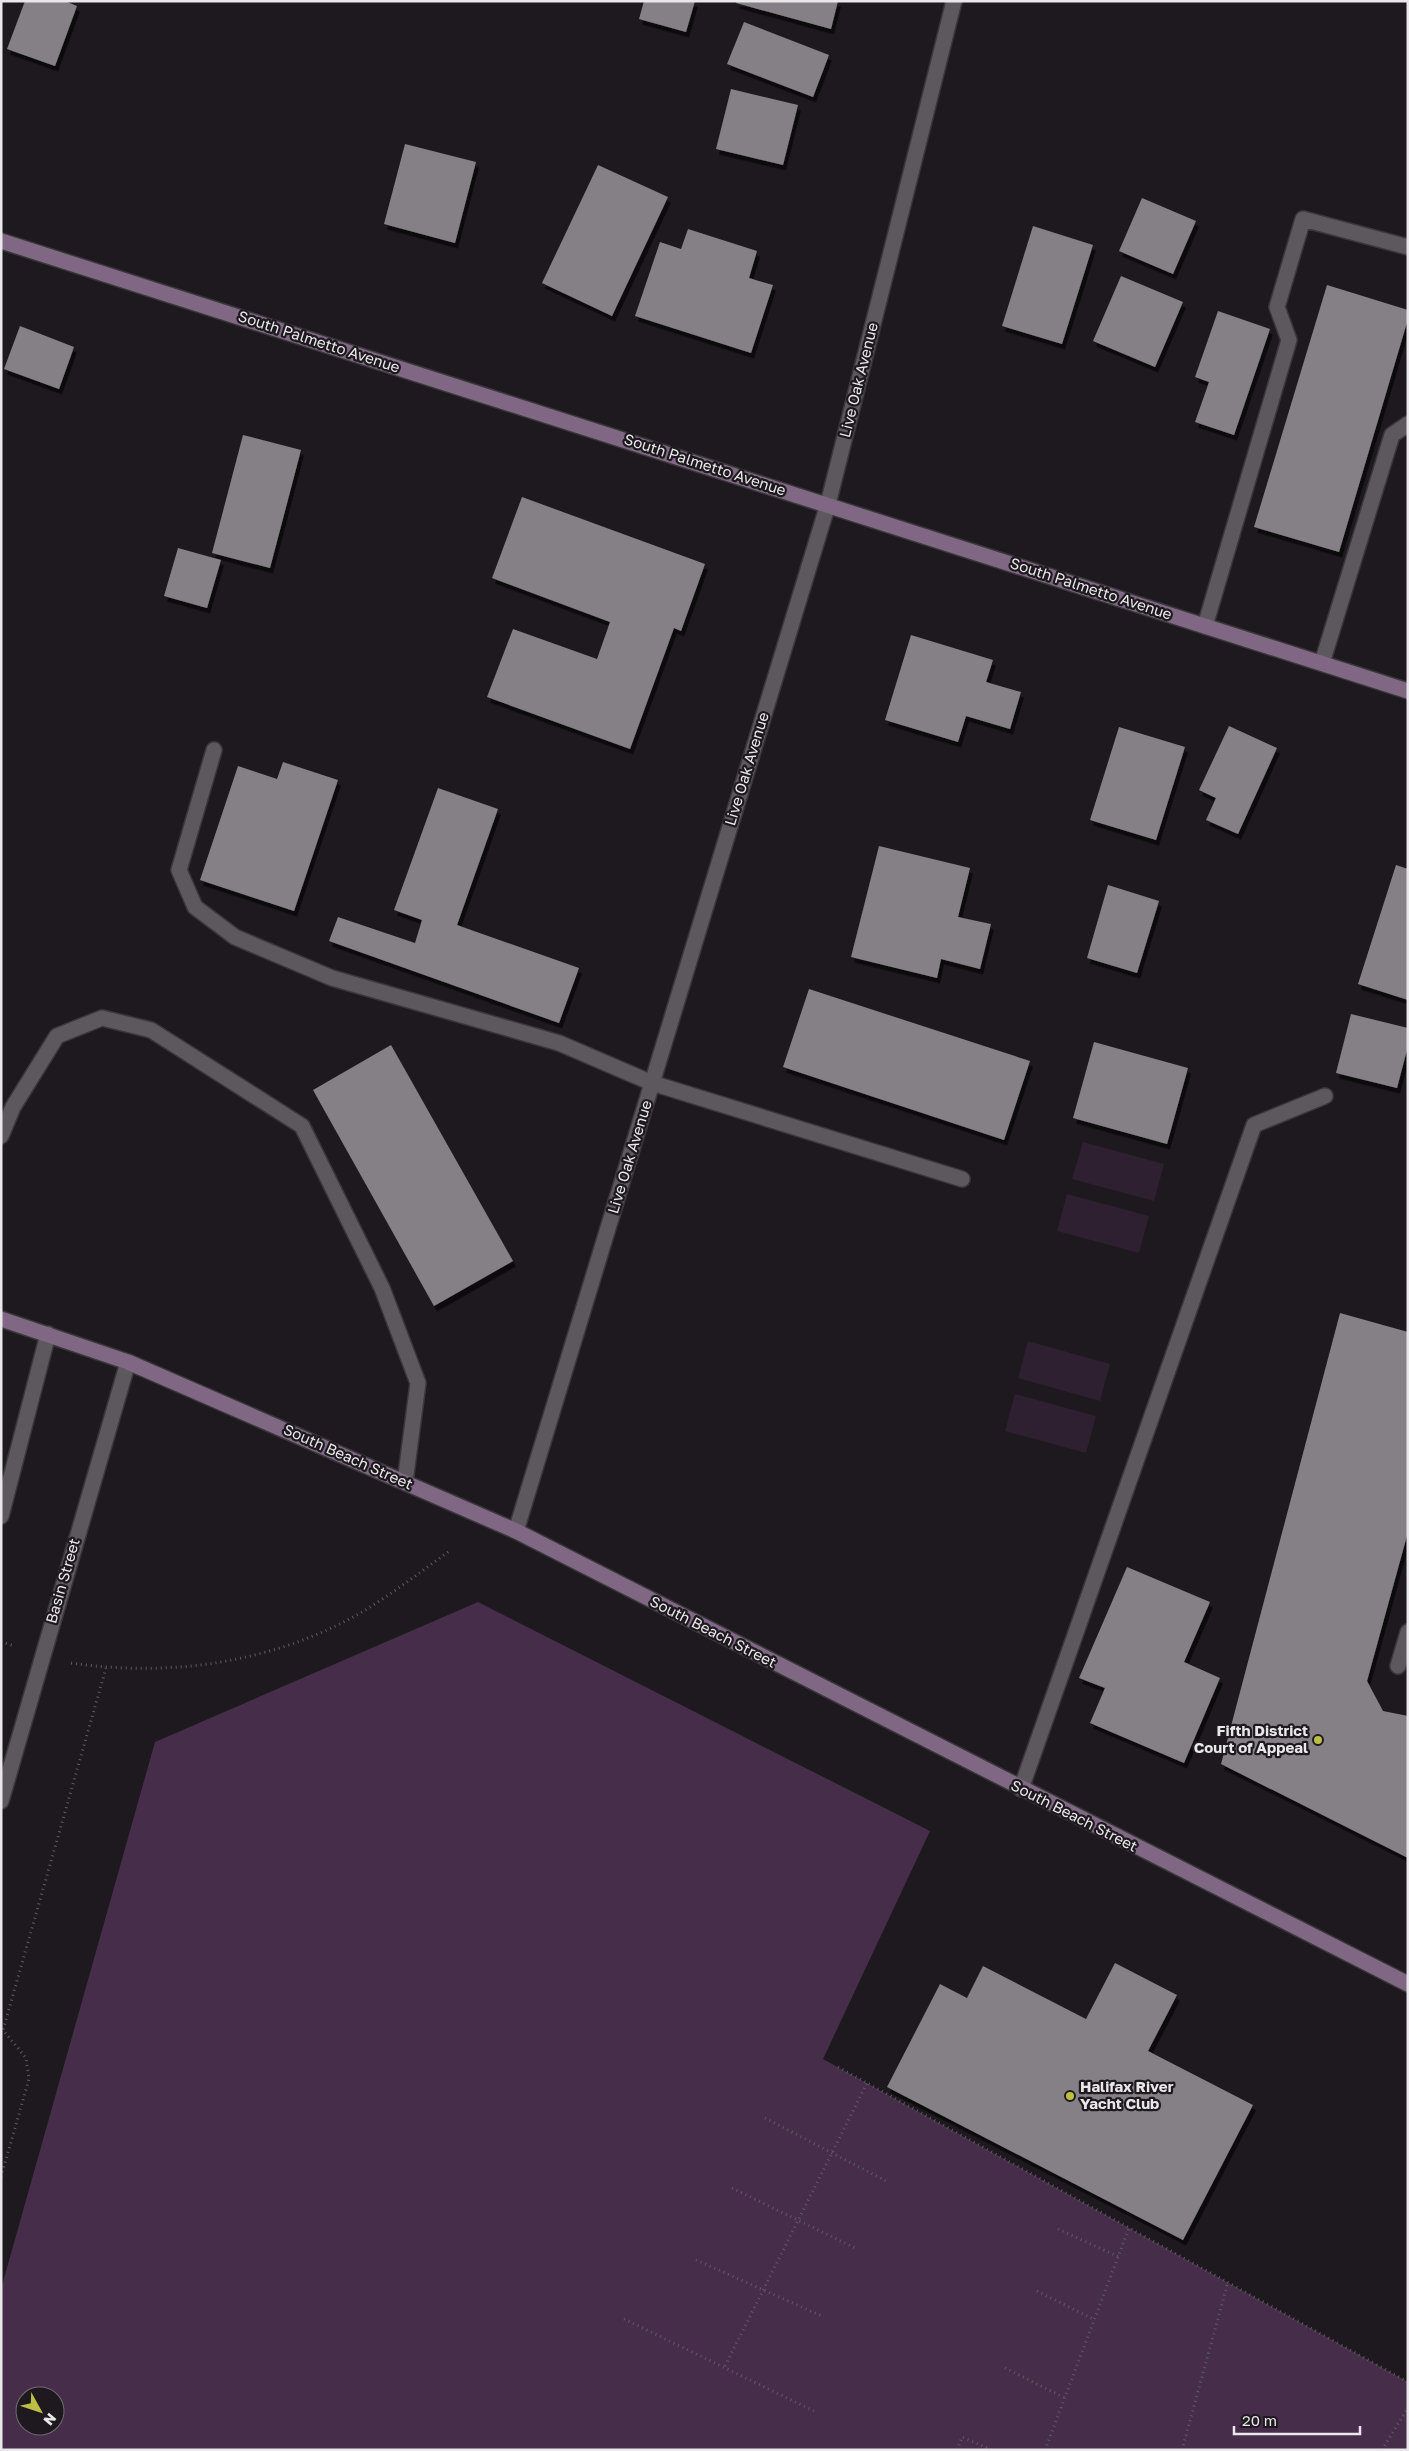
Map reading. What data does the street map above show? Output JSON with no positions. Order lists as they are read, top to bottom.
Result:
{
  "streets": {
    "street": [
      "South Palmetto Avenue",
      "Live Oak Avenue",
      "South Beach Street",
      "Basin Street"
    ]
  },
  "crossings": [
    ["South Palmetto Avenue", "Live Oak Avenue"],
    ["Live Oak Avenue", "South Beach Street"],
    ["South Beach Street", "Basin Street"]
  ],
  "places": ["Fifth District Court of Appeal", "Halifax River Yacht Club"],
  "scale_bar": "20 m",
  "north": "bottom right"
}
